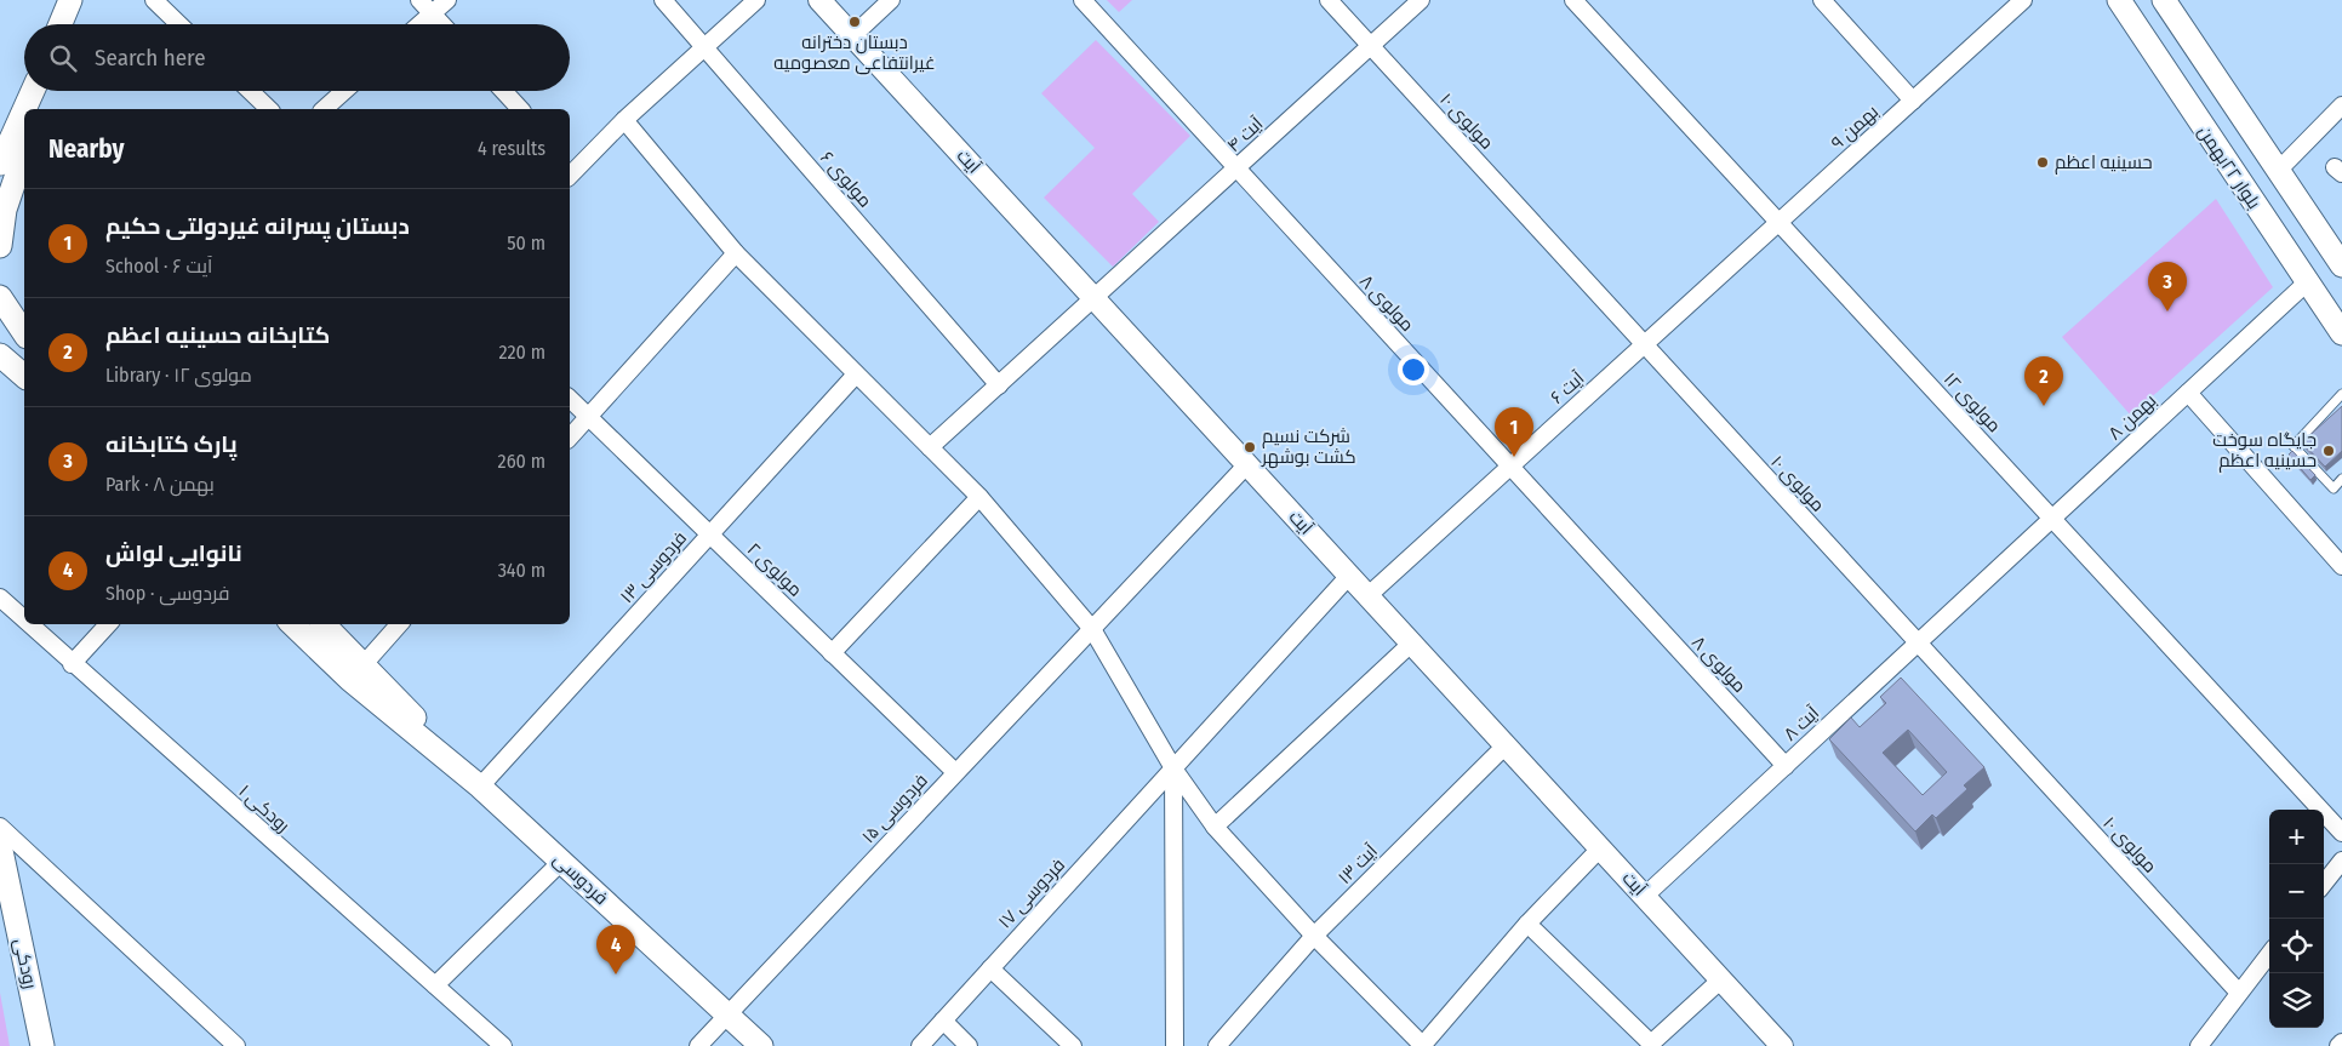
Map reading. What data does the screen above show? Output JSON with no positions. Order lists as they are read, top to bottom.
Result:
{
  "streets": {
    "main road": ["بلوار ۲۲بهمن", "فردوسی", "رودکی"],
    "street": [
      "مولوی ۱۰",
      "بهمن ۹",
      "آیت ۴",
      "آیت",
      "مولوی ۶",
      "مولوی ۸",
      "آیت ۶",
      "مولوی ۱۲",
      "بهمن ۸",
      "فردوسی ۱۳",
      "مولوی ۲",
      "آیت ۸",
      "رودکی ۱",
      "فردوسی ۱۵",
      "آیت ۱۳",
      "فردوسی ۱۷"
    ]
  },
  "crossings": [
    ["مولوی ۱۰", "آیت ۴"],
    ["مولوی ۱۰", "آیت ۶"],
    ["مولوی ۱۰", "آیت ۸"],
    ["بهمن ۹", "آیت ۶"],
    ["بهمن ۹", "مولوی ۱۲"],
    ["آیت ۴", "آیت"],
    ["آیت ۴", "مولوی ۶"],
    ["آیت ۴", "مولوی ۸"],
    ["آیت", "آیت ۶"],
    ["آیت", "آیت ۸"],
    ["آیت", "فردوسی ۱۵"],
    ["آیت", "آیت ۱۳"],
    ["آیت", "فردوسی ۱۷"],
    ["بلوار ۲۲بهمن", "بهمن ۸"],
    ["مولوی ۸", "آیت ۶"],
    ["مولوی ۸", "آیت ۸"],
    ["مولوی ۱۲", "بهمن ۸"],
    ["بهمن ۸", "آیت ۸"],
    ["فردوسی ۱۳", "مولوی ۲"],
    ["فردوسی ۱۳", "فردوسی"],
    ["مولوی ۲", "فردوسی ۱۵"],
    ["فردوسی ۱۵", "فردوسی"]
  ],
  "places": [
    "دبستان دخترانه غیرانتفاعی معصومیه",
    "حسینیه اعظم",
    "شرکت نسیم کشت بوشهر",
    "جایگاه سوخت حسینیه اعظم"
  ],
  "page": {
    "search": "Search here",
    "heading": ["Nearby", "4 results"],
    "list": [
      {
        "mark": "1",
        "name": "دبستان پسرانه غیردولتی حکیم",
        "note": "School · آیت ۶",
        "value": "50 m"
      },
      {
        "mark": "2",
        "name": "کتابخانه حسینیه اعظم",
        "note": "Library · مولوی ۱۲",
        "value": "220 m"
      },
      {
        "mark": "3",
        "name": "پارک کتابخانه",
        "note": "Park · بهمن ۸",
        "value": "260 m"
      },
      {
        "mark": "4",
        "name": "نانوایی لواش",
        "note": "Shop · فردوسی",
        "value": "340 m"
      }
    ],
    "pins": [
      "3",
      "2",
      "1",
      "4"
    ],
    "map_buttons": ["+", "−"]
  }
}
